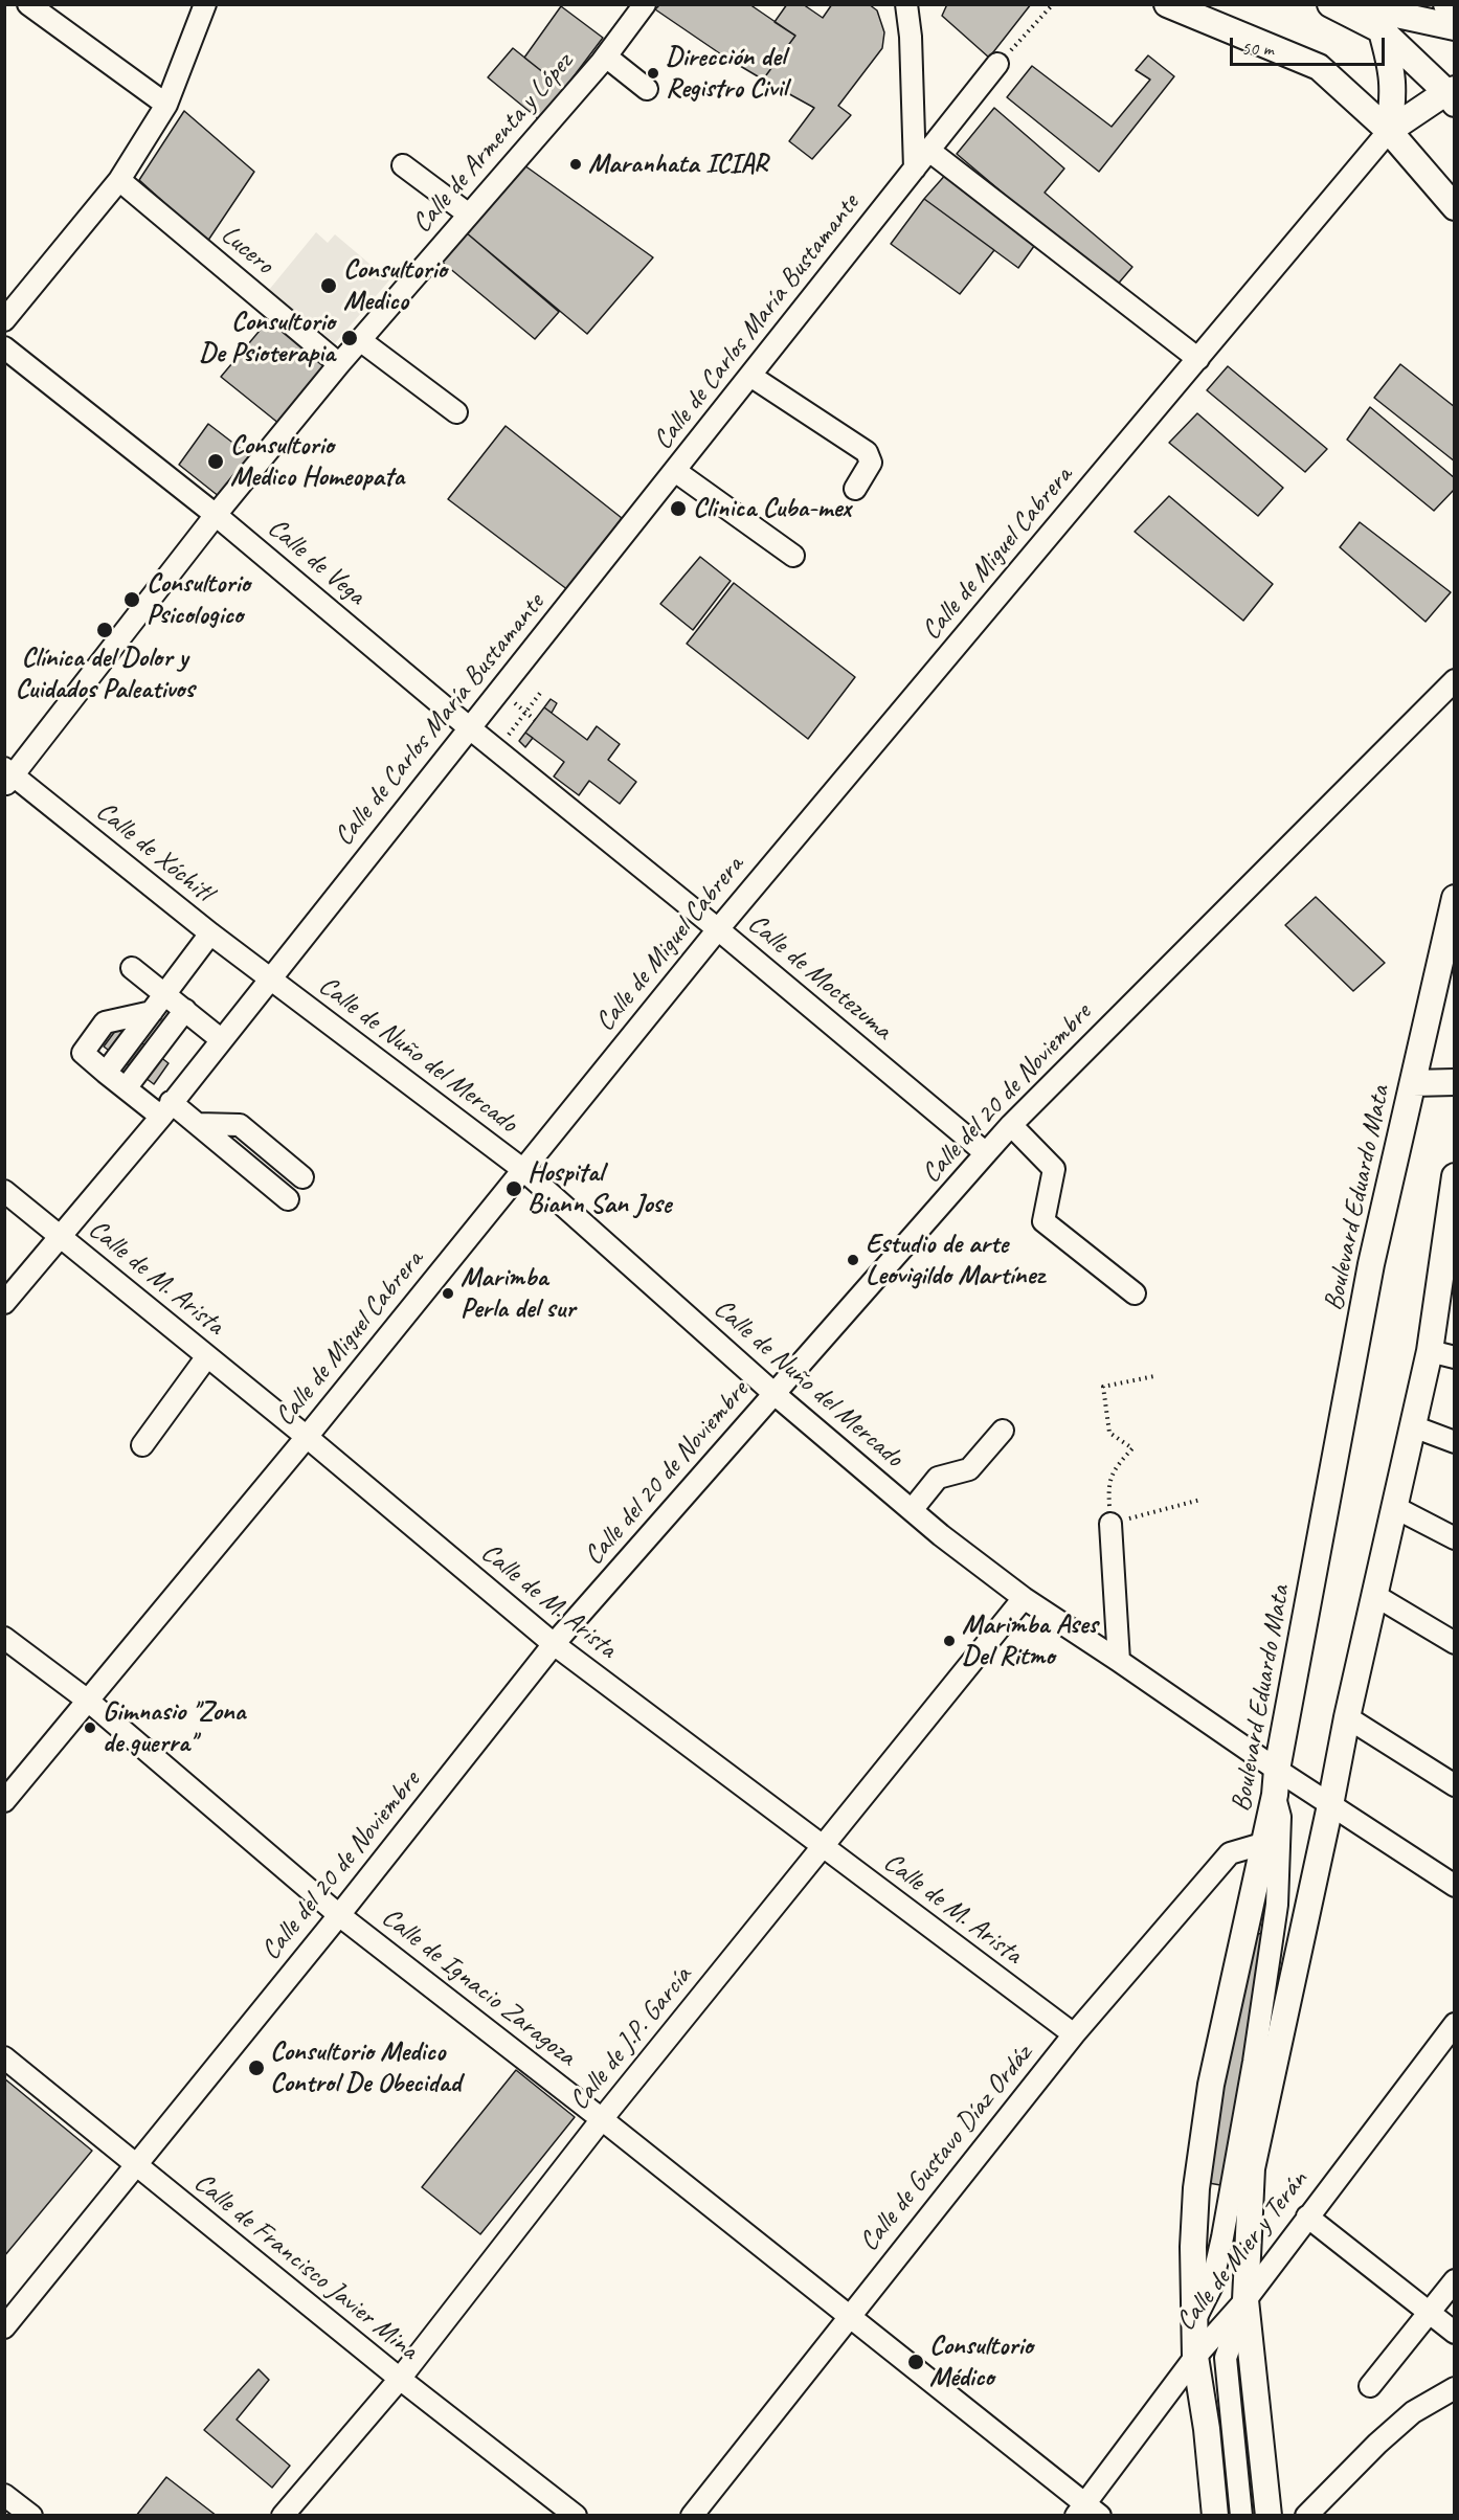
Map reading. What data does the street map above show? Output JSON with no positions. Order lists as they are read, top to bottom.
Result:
{
  "streets": {
    "main road": ["Boulevard Eduardo Mata"],
    "street": [
      "Calle de Armenta y López",
      "Lucero",
      "Calle de Carlos María Bustamante",
      "Calle de Miguel Cabrera",
      "Calle de Vega",
      "Calle de Xóchitl",
      "Calle de Moctezuma",
      "Calle de Nuño del Mercado",
      "Calle del 20 de Noviembre",
      "Calle de M. Arista",
      "Calle de Ignacio Zaragoza",
      "Calle de J.P. García",
      "Calle de Gustavo Díaz Ordáz",
      "Calle de Mier y Terán",
      "Calle de Francisco Javier Mina"
    ]
  },
  "crossings": [
    ["Calle de Armenta y López", "Lucero"],
    ["Calle de Armenta y López", "Calle de Vega"],
    ["Calle de Armenta y López", "Calle de Xóchitl"],
    ["Calle de Carlos María Bustamante", "Calle de Vega"],
    ["Calle de Carlos María Bustamante", "Calle de Xóchitl"],
    ["Calle de Carlos María Bustamante", "Calle de Moctezuma"],
    ["Calle de Carlos María Bustamante", "Calle de Nuño del Mercado"],
    ["Calle de Carlos María Bustamante", "Calle de M. Arista"],
    ["Calle de Miguel Cabrera", "Calle de Moctezuma"],
    ["Calle de Miguel Cabrera", "Calle de Nuño del Mercado"],
    ["Calle de Miguel Cabrera", "Calle de M. Arista"],
    ["Calle de Miguel Cabrera", "Calle de Ignacio Zaragoza"],
    ["Calle de Vega", "Calle de Moctezuma"],
    ["Calle de Xóchitl", "Calle de Nuño del Mercado"],
    ["Calle de Moctezuma", "Calle del 20 de Noviembre"],
    ["Calle de Nuño del Mercado", "Calle del 20 de Noviembre"],
    ["Calle de Nuño del Mercado", "Boulevard Eduardo Mata"],
    ["Calle de Nuño del Mercado", "Calle de J.P. García"],
    ["Calle del 20 de Noviembre", "Calle de M. Arista"],
    ["Calle del 20 de Noviembre", "Calle de Ignacio Zaragoza"],
    ["Calle del 20 de Noviembre", "Calle de Francisco Javier Mina"],
    ["Boulevard Eduardo Mata", "Calle de Gustavo Díaz Ordáz"],
    ["Boulevard Eduardo Mata", "Calle de Mier y Terán"],
    ["Calle de M. Arista", "Calle de J.P. García"],
    ["Calle de M. Arista", "Calle de Gustavo Díaz Ordáz"],
    ["Calle de Ignacio Zaragoza", "Calle de J.P. García"],
    ["Calle de Ignacio Zaragoza", "Calle de Gustavo Díaz Ordáz"],
    ["Calle de Ignacio Zaragoza", "Calle de Mier y Terán"],
    ["Calle de J.P. García", "Calle de Francisco Javier Mina"]
  ],
  "places": [
    "Dirección del Registro Civil",
    "Maranhata ICIAR",
    "Consultorio Medico",
    "Consultorio De Psioterapia",
    "Consultorio Medico Homeopata",
    "Clinica Cuba-mex",
    "Consultorio Psicologico",
    "Clínica del Dolor y Cuidados Paleativos",
    "Hospital Biann San Jose",
    "Estudio de arte Leovigildo Martínez",
    "Marimba Perla del sur",
    "Marimba Ases Del Ritmo",
    "Gimnasio \"Zona de guerra\"",
    "Consultorio Medico Control De Obecidad",
    "Consultorio Médico"
  ],
  "scale_bar": "50 m"
}
